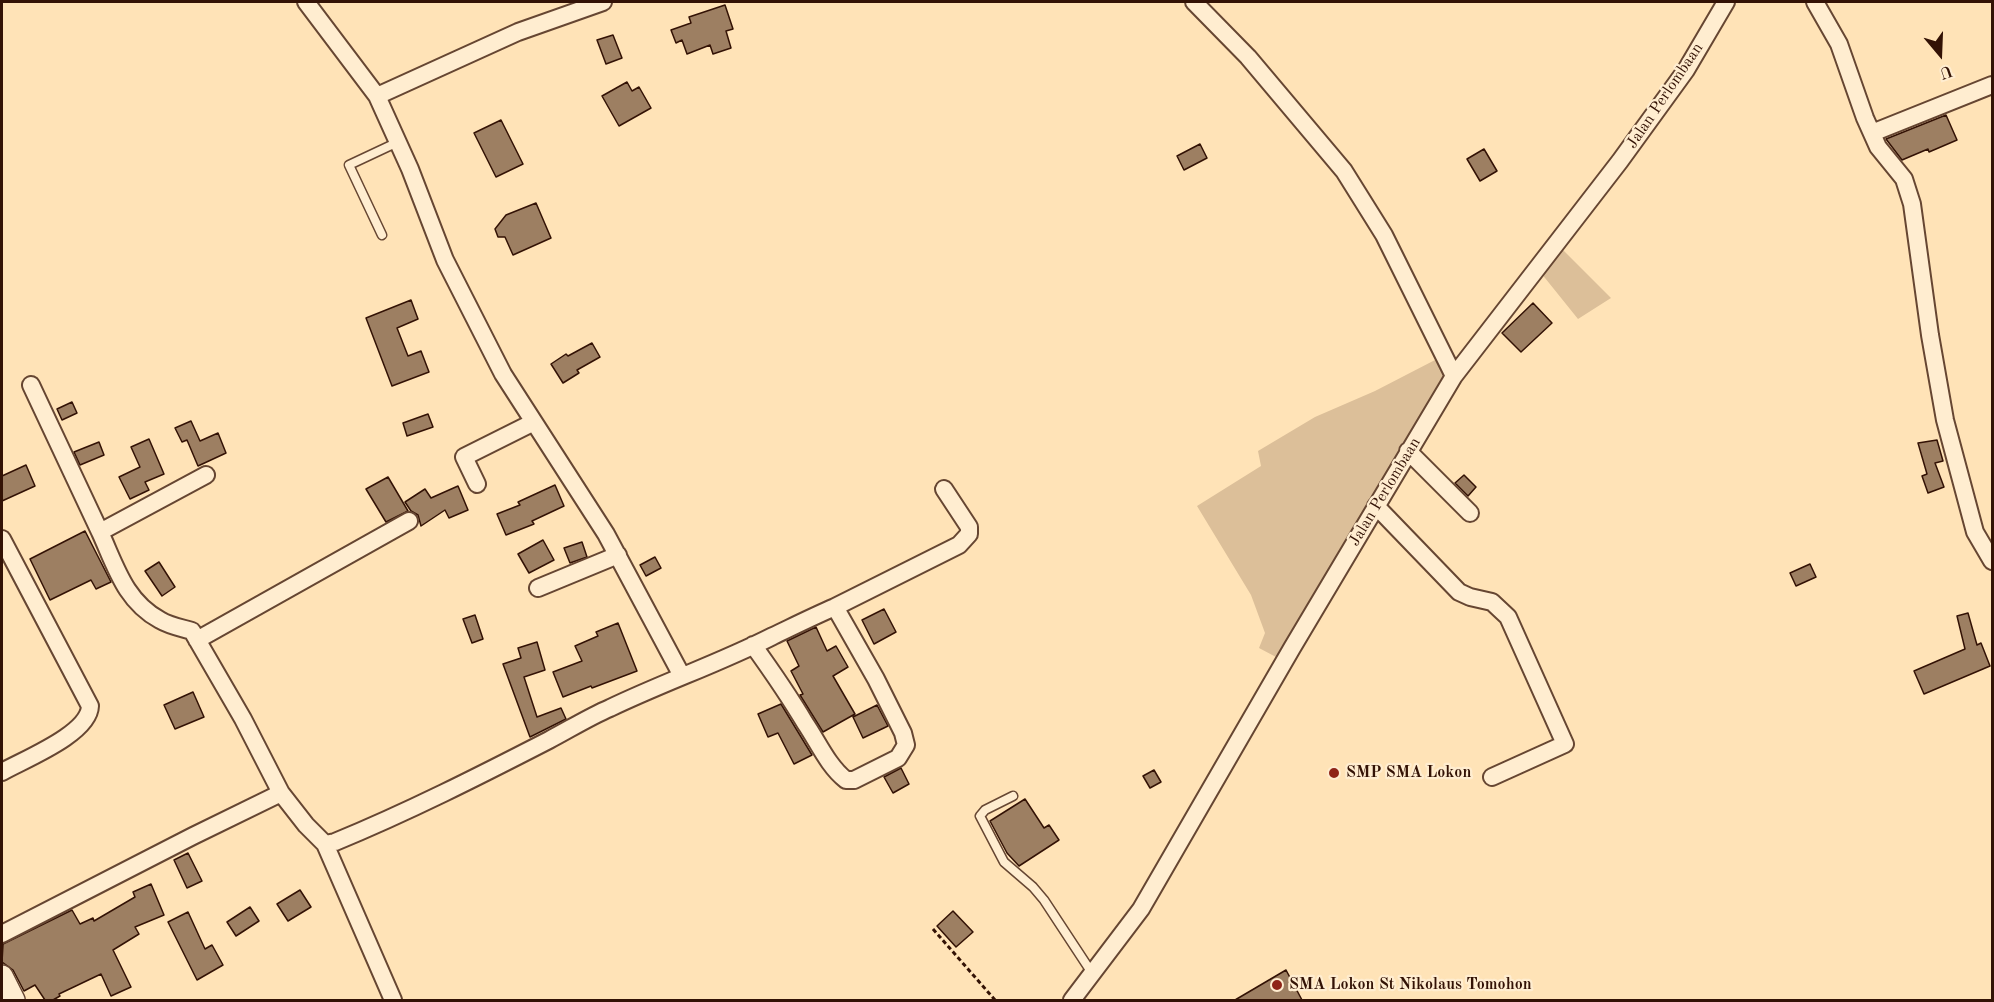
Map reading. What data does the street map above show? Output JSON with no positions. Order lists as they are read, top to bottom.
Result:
{
  "streets": {
    "street": ["Jalan Perlombaan"]
  },
  "places": ["SMP SMA Lokon", "SMA Lokon St Nikolaus Tomohon"],
  "north": "bottom"
}
